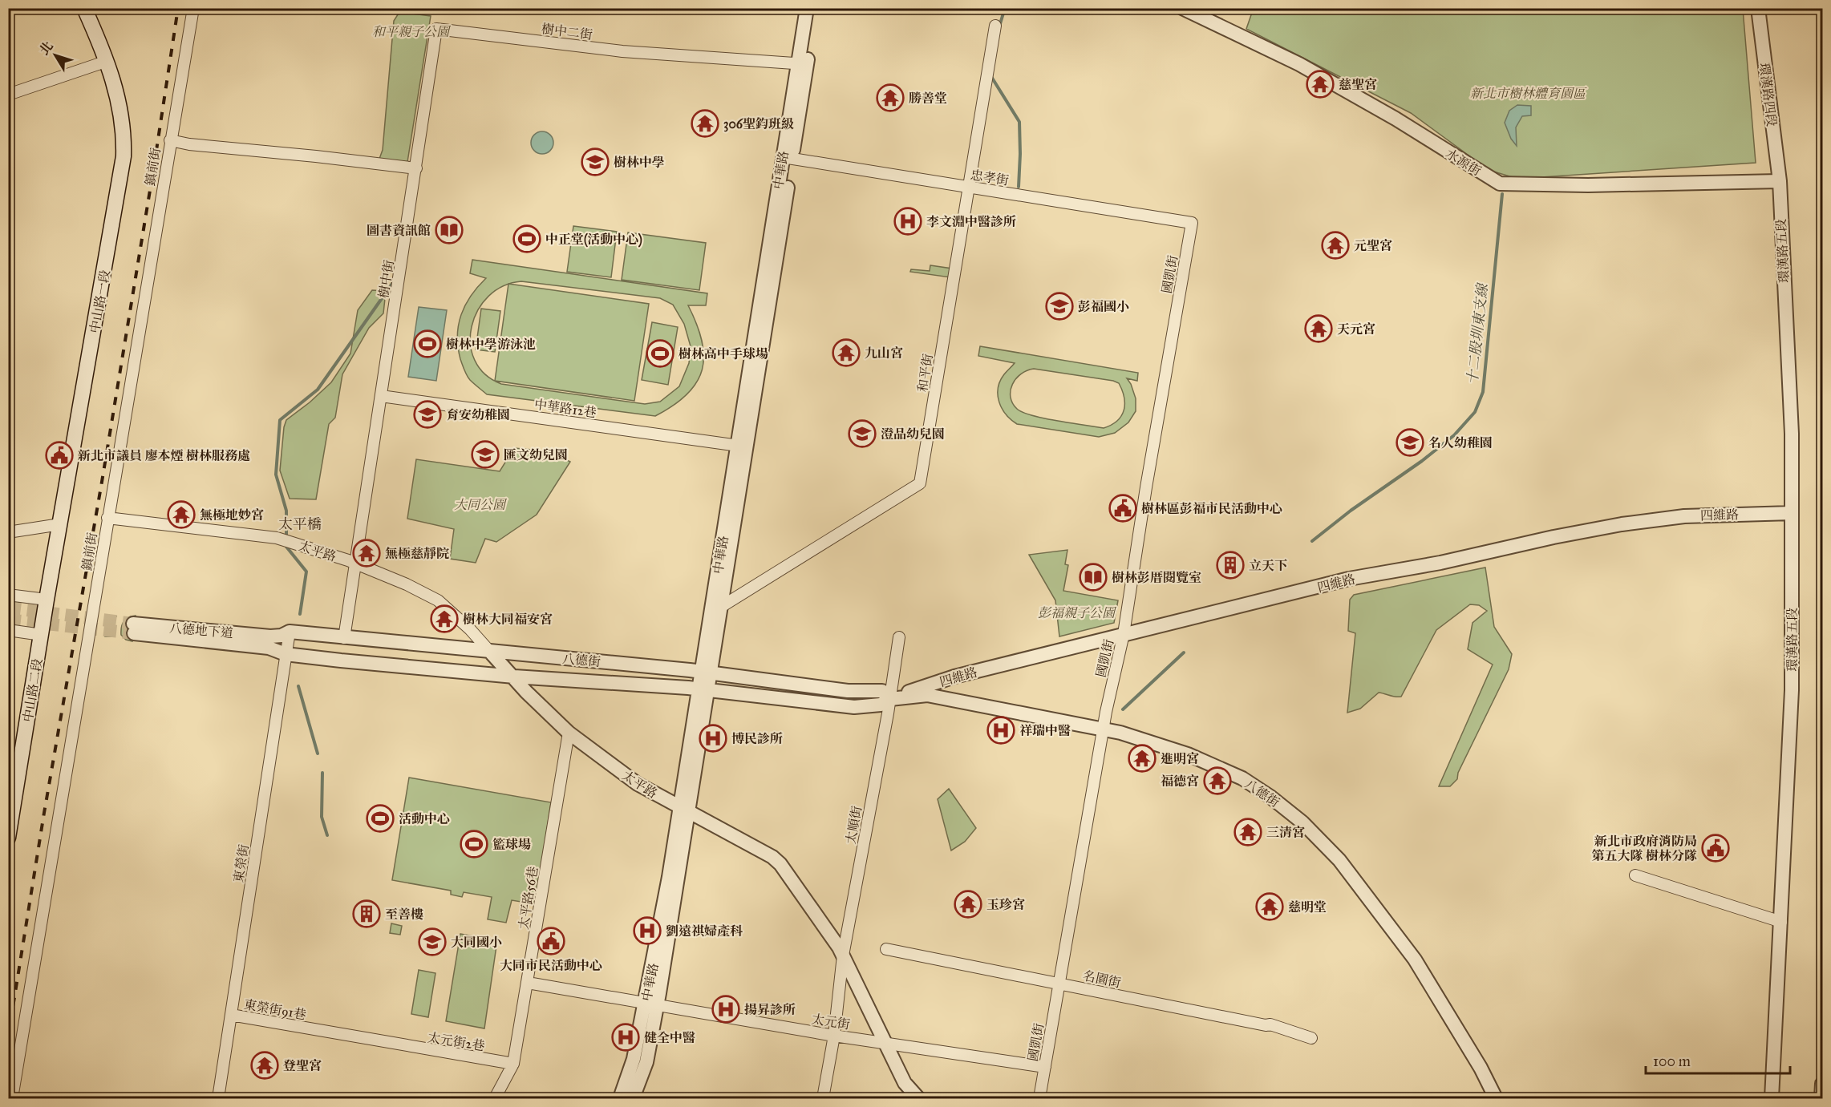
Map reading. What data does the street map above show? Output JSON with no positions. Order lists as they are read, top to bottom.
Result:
{
  "streets": {
    "main road": ["中山路一段", "中山路二段"],
    "street": [
      "樹中二街",
      "環漢路四段",
      "水源街",
      "鎮前街",
      "中華路",
      "忠孝街",
      "環漢路五段",
      "國凱街",
      "樹中街",
      "和平街",
      "中華路12巷",
      "四維路",
      "太平路",
      "八德地下道",
      "八德街",
      "太順街",
      "東榮街",
      "太平路56巷",
      "名園街",
      "東榮街91巷",
      "太元街",
      "太元街2巷"
    ]
  },
  "crossings": [
    ["樹中二街", "中華路"],
    ["樹中二街", "樹中街"],
    ["環漢路四段", "水源街"],
    ["環漢路四段", "環漢路五段"],
    ["水源街", "環漢路五段"],
    ["鎮前街", "太平路"],
    ["中華路", "忠孝街"],
    ["中華路", "和平街"],
    ["中華路", "中華路12巷"],
    ["中華路", "太平路"],
    ["中華路", "八德街"],
    ["中華路", "太元街"],
    ["忠孝街", "國凱街"],
    ["忠孝街", "和平街"],
    ["環漢路五段", "四維路"],
    ["國凱街", "四維路"],
    ["國凱街", "八德街"],
    ["國凱街", "名園街"],
    ["國凱街", "太元街"],
    ["樹中街", "中華路12巷"],
    ["樹中街", "太平路"],
    ["樹中街", "八德街"],
    ["中山路一段", "中山路二段"],
    ["四維路", "八德街"],
    ["四維路", "太順街"],
    ["太平路", "八德街"],
    ["太平路", "太順街"],
    ["太平路", "太平路56巷"],
    ["太平路", "太元街"],
    ["八德地下道", "八德街"],
    ["八德街", "太順街"],
    ["八德街", "東榮街"],
    ["太順街", "太元街"],
    ["東榮街", "東榮街91巷"],
    ["太平路56巷", "太元街"],
    ["東榮街91巷", "太元街2巷"]
  ],
  "districts": ["太平橋"],
  "water": ["十二股圳東支線"],
  "parks": [
    "和平親子公園",
    "新北市樹林體育園區",
    "大同公園",
    "彭福親子公園"
  ],
  "places": {
    "temple": [
      "慈聖宮",
      "勝善堂",
      "306聖鈞班級",
      "元聖宮",
      "天元宮",
      "九山宮",
      "無極地妙宮",
      "無極慈靜院",
      "樹林大同福安宮",
      "進明宮",
      "福德宮",
      "三清宮",
      "玉珍宮",
      "慈明堂",
      "登聖宮"
    ],
    "school or university": [
      "樹林中學",
      "彭福國小",
      "育安幼稚園",
      "澄品幼兒園",
      "名人幼稚園",
      "匯文幼兒園",
      "大同國小"
    ],
    "hospital": [
      "李文淵中醫診所",
      "祥瑞中醫",
      "博民診所",
      "劉遠祺婦產科",
      "揚昇診所",
      "健全中醫"
    ],
    "library": ["圖書資訊館", "樹林彭厝閱覽室"],
    "sports": [
      "中正堂(活動中心)",
      "樹林中學游泳池",
      "樹林高中手球場",
      "活動中心",
      "籃球場"
    ],
    "public building": [
      "新北市議員 廖本煙 樹林服務處",
      "樹林區彭福市民活動中心",
      "新北市政府消防局 第五大隊 樹林分隊",
      "大同市民活動中心"
    ],
    "building": ["立天下", "至善樓"]
  },
  "scale_bar": "100 m",
  "north": "top left"
}
